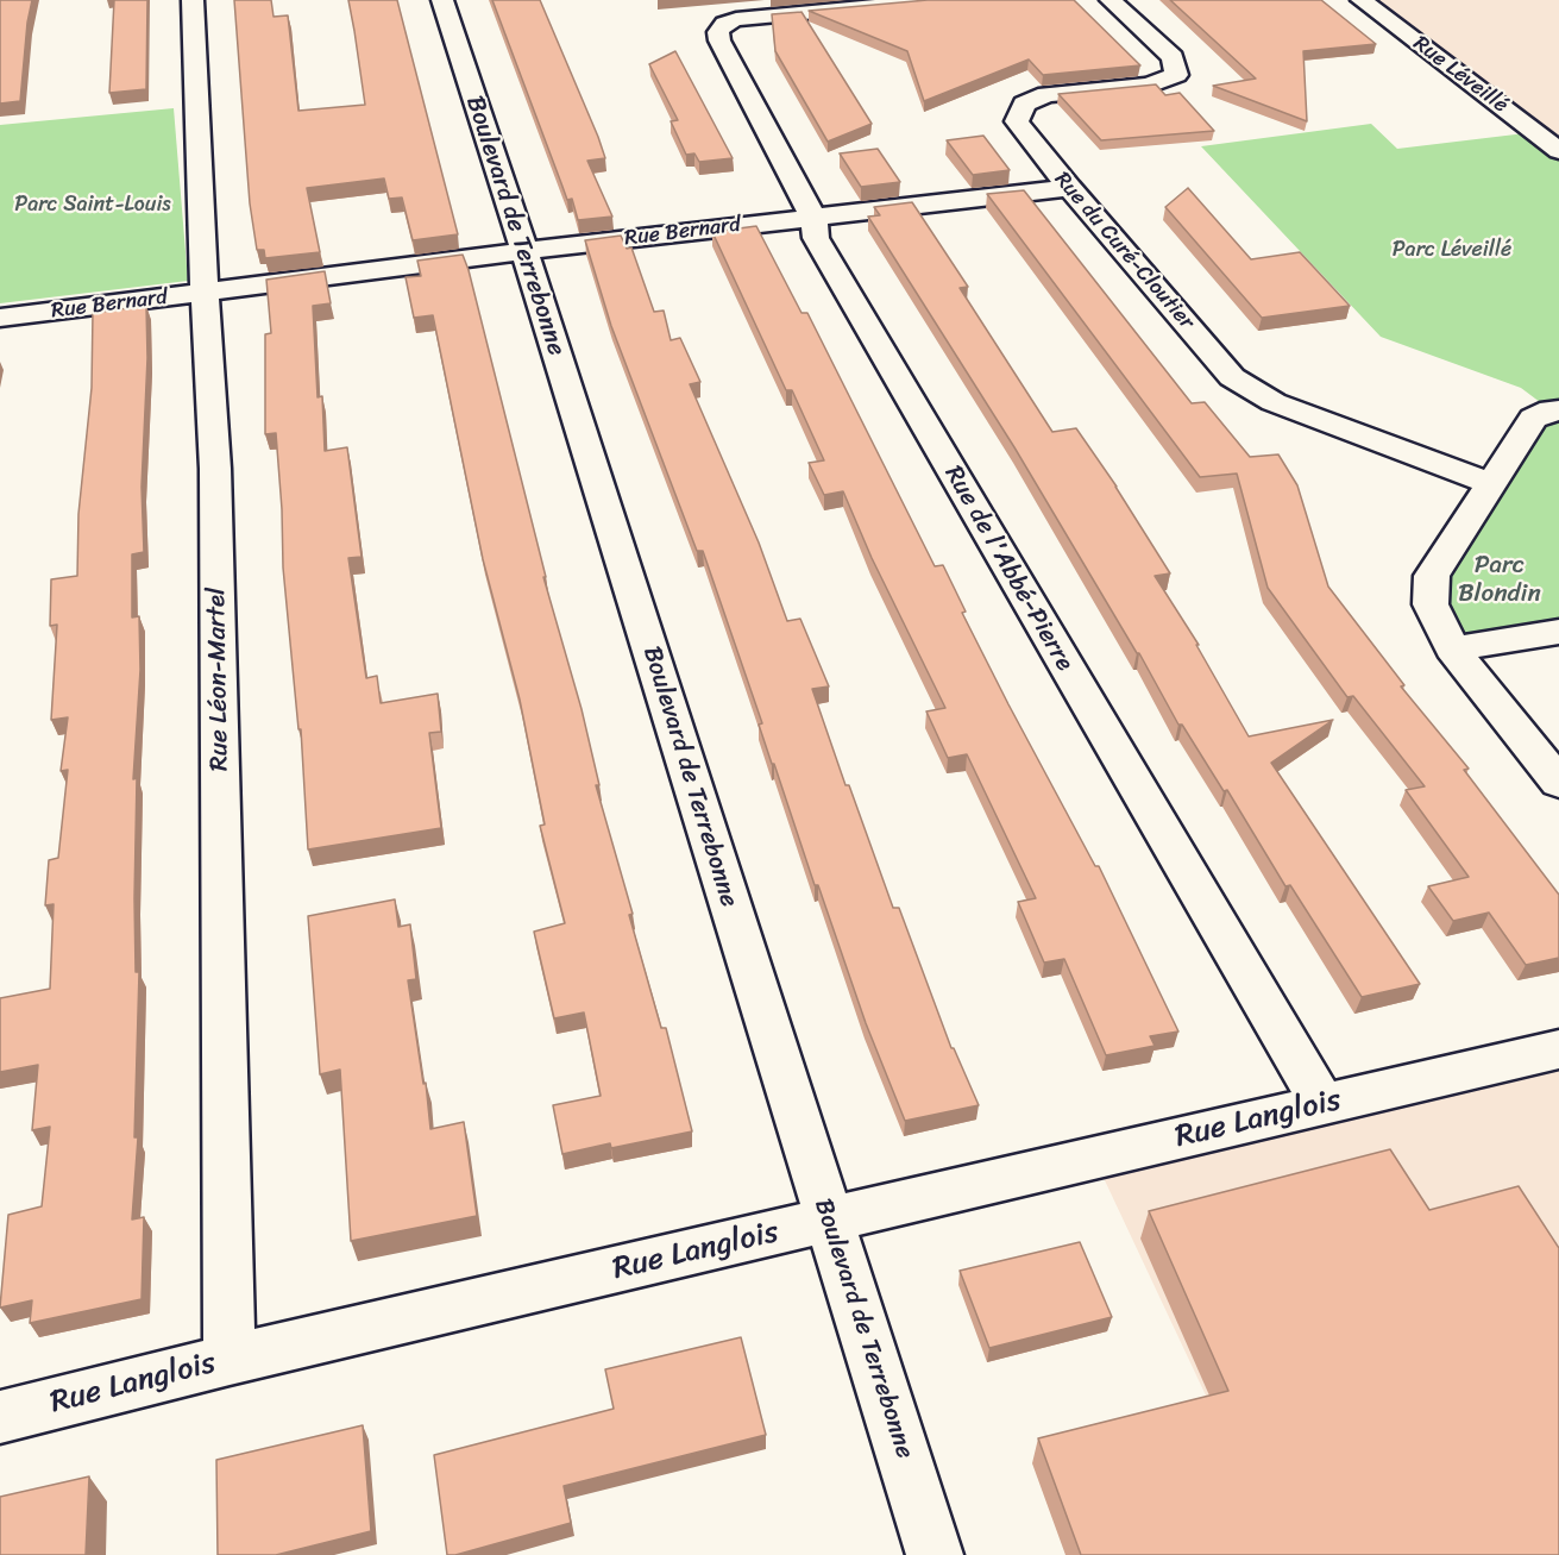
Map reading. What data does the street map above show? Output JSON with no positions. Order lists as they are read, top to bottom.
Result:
{
  "streets": {
    "street": [
      "Rue Léveillé",
      "Boulevard de Terrebonne",
      "Rue Bernard",
      "Rue du Curé-Cloutier",
      "Rue de l'Abbé-Pierre",
      "Rue Léon-Martel",
      "Rue Langlois"
    ]
  },
  "crossings": [
    ["Boulevard de Terrebonne", "Rue Bernard"],
    ["Boulevard de Terrebonne", "Rue Langlois"],
    ["Rue Bernard", "Rue du Curé-Cloutier"],
    ["Rue Bernard", "Rue de l'Abbé-Pierre"],
    ["Rue Bernard", "Rue Léon-Martel"],
    ["Rue de l'Abbé-Pierre", "Rue Langlois"],
    ["Rue Léon-Martel", "Rue Langlois"]
  ],
  "parks": ["Parc Saint-Louis", "Parc Léveillé", "Parc Blondin"]
}
